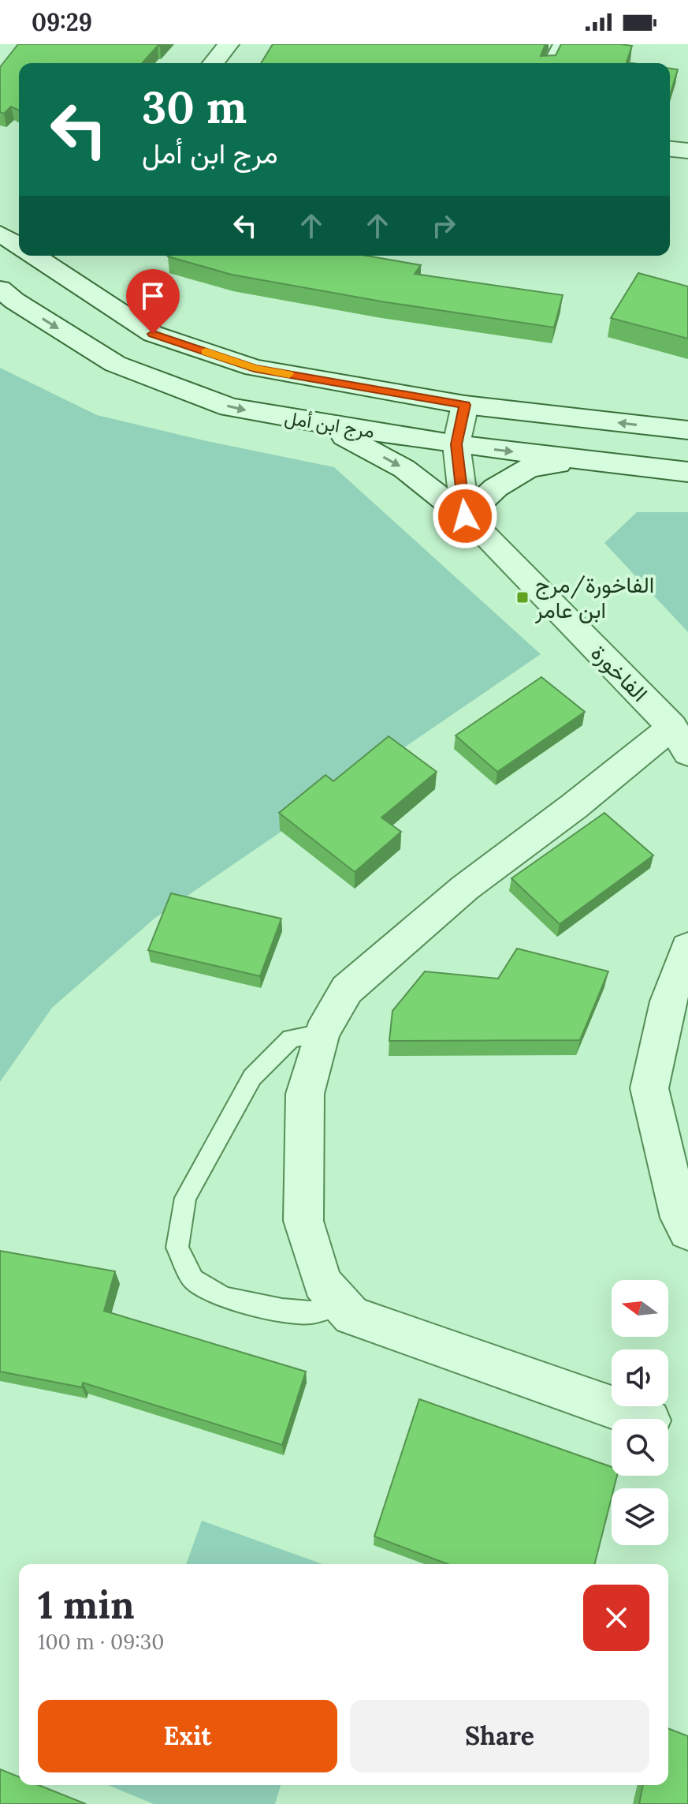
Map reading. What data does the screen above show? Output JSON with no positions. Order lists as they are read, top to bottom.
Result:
{
  "streets": {
    "street": ["مرج ابن أمل", "الفاخورة"]
  },
  "crossings": [
    ["مرج ابن أمل", "الفاخورة"]
  ],
  "one_way": ["الفاخورة"],
  "places": {
    "transit": ["الفاخورة/مرج ابن عامر"]
  },
  "north": "left",
  "page": {
    "status": "09:29",
    "turn": ["30 m", "مرج ابن أمل"],
    "heading": ["1 min", "100 m · 09:30"],
    "buttons": ["Exit", "Share"]
  }
}
